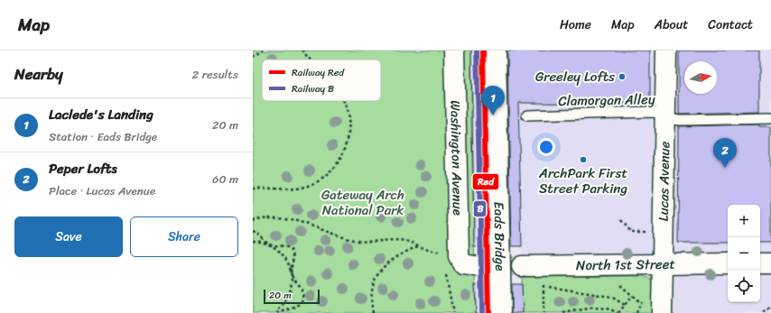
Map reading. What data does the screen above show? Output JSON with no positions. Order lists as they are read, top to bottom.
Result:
{
  "streets": {
    "street": [
      "Washington Avenue",
      "Lucas Avenue",
      "Eads Bridge",
      "North 1st Street"
    ],
    "lane": ["Clamorgan Alley"]
  },
  "crossings": [
    ["Clamorgan Alley", "Lucas Avenue"],
    ["Lucas Avenue", "North 1st Street"]
  ],
  "parks": ["Gateway Arch National Park"],
  "places": ["Greeley Lofts", "ArchPark First Street Parking"],
  "lines": ["rail line Red", "rail line B"],
  "legend": ["Railway Red", "Railway B"],
  "scale_bar": "20 m",
  "north": "right",
  "page": {
    "header": "Map",
    "nav": [
      "Home",
      "Map",
      "About",
      "Contact"
    ],
    "heading": ["Nearby", "2 results"],
    "pins": ["1", "2"],
    "list": [
      {
        "mark": "1",
        "name": "Laclede's Landing",
        "note": "Station · Eads Bridge",
        "value": "20 m"
      },
      {
        "mark": "2",
        "name": "Peper Lofts",
        "note": "Place · Lucas Avenue",
        "value": "60 m"
      }
    ],
    "map_buttons": ["+", "−"],
    "buttons": ["Save", "Share"],
    "scale": "20 m"
  }
}
